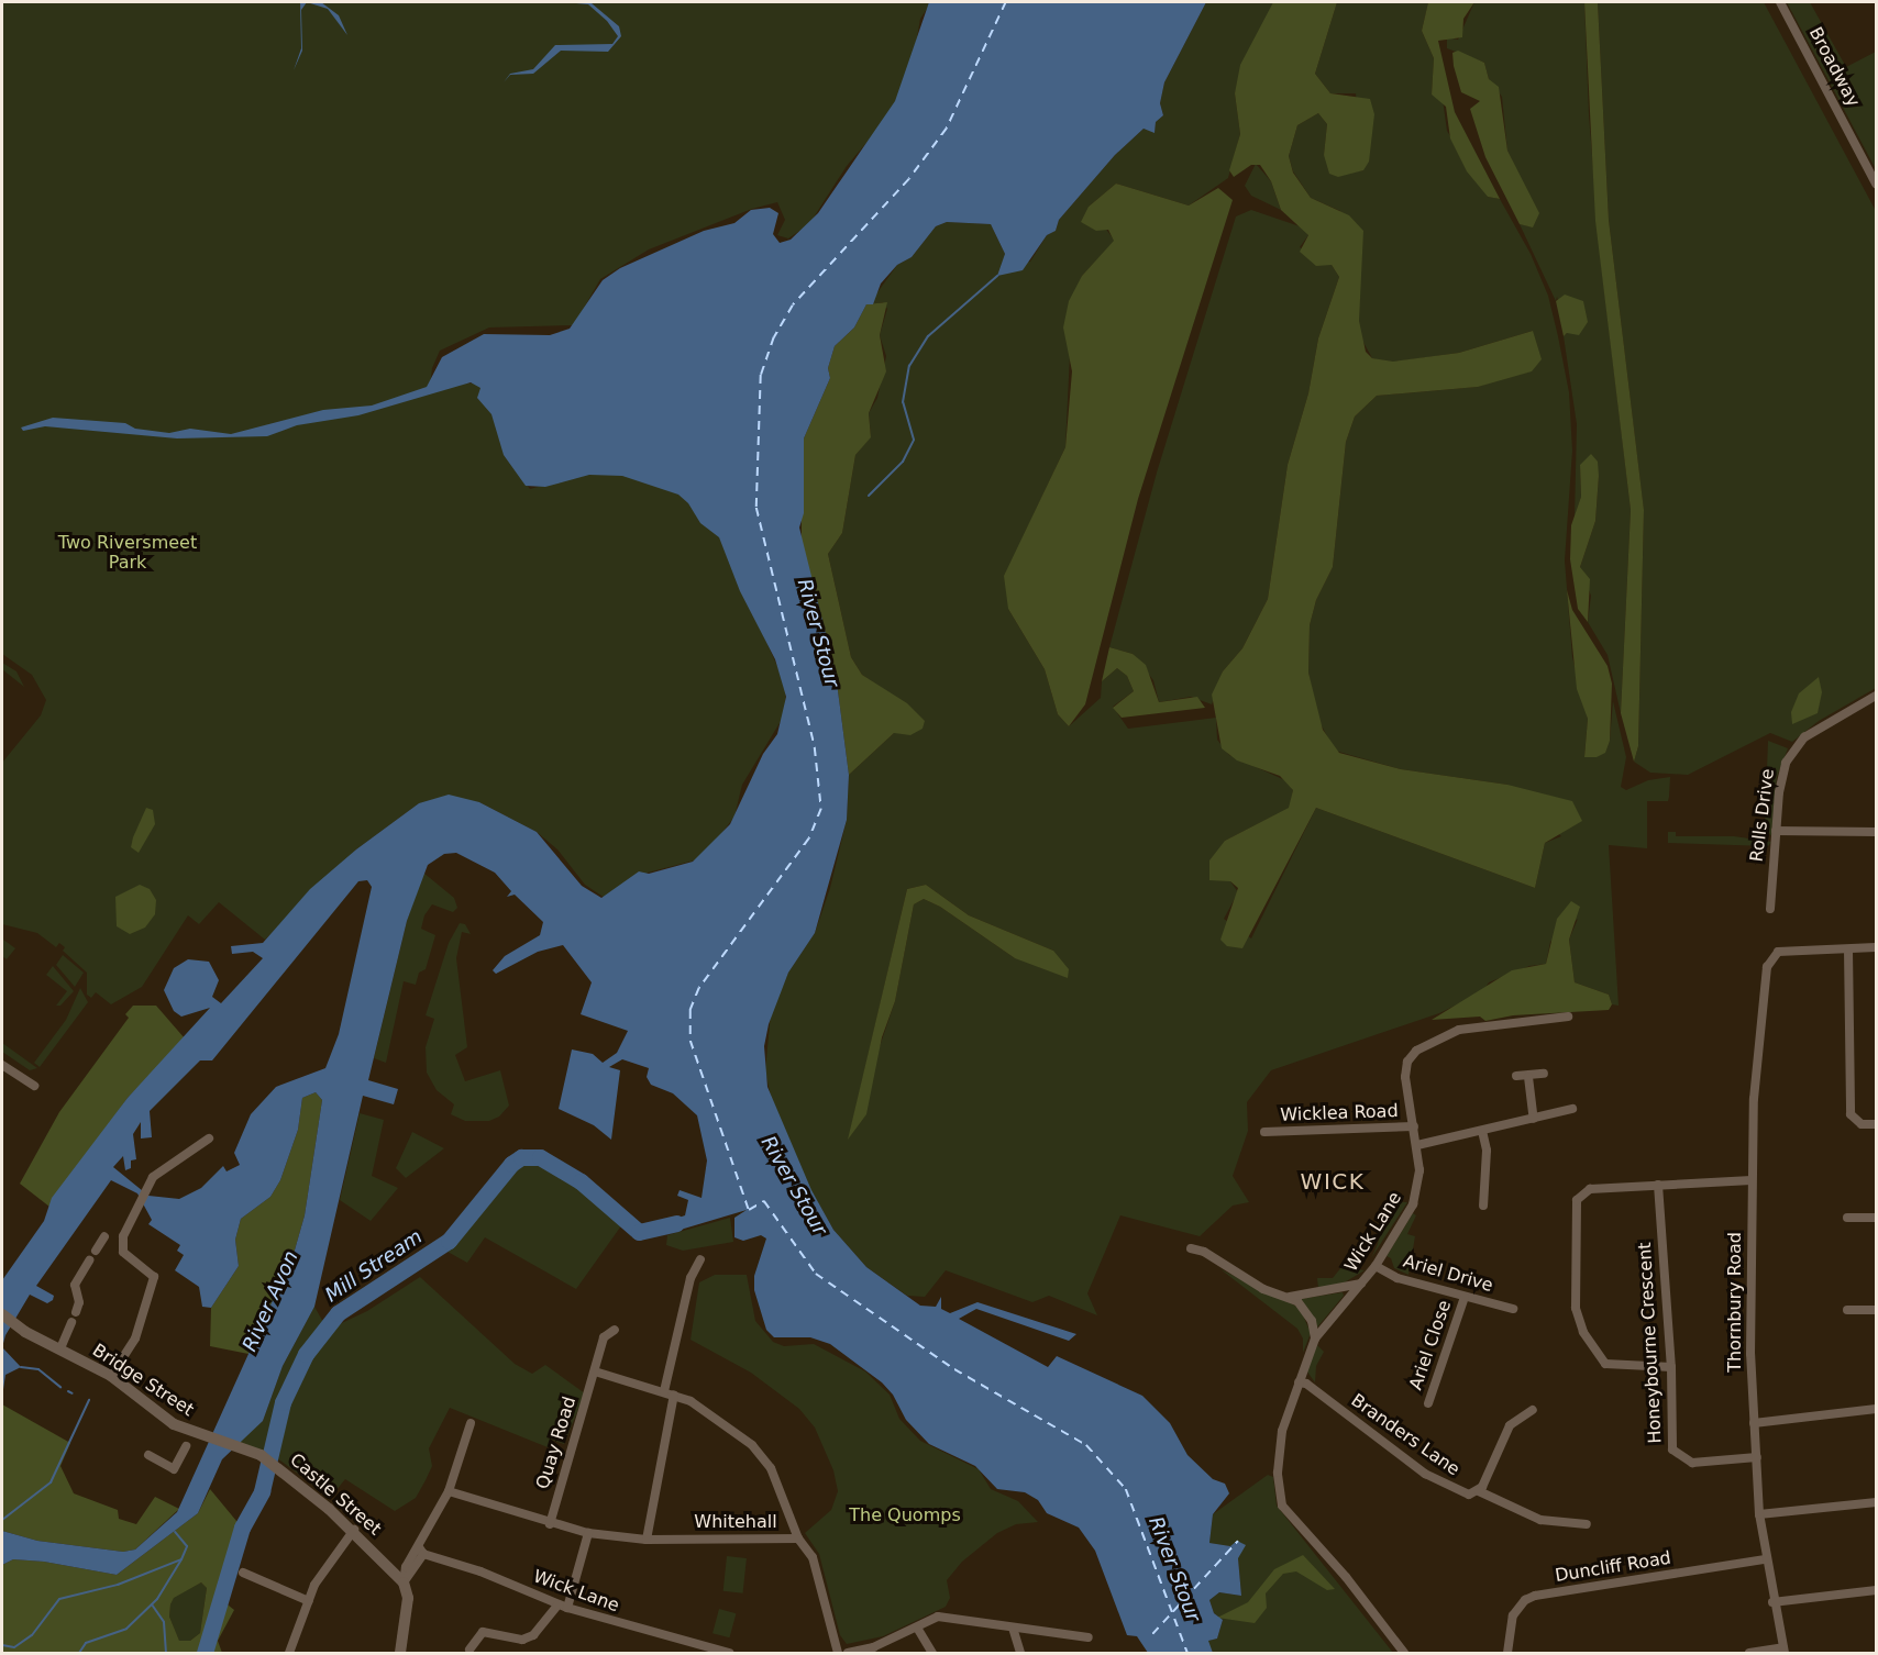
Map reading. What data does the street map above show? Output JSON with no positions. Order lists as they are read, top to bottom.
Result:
{
  "streets": {
    "street": [
      "Broadway",
      "Rolls Drive",
      "Wicklea Road",
      "Wick Lane",
      "Ariel Drive",
      "Thornbury Road",
      "Honeybourne Crescent",
      "Ariel Close",
      "Bridge Street",
      "Branders Lane",
      "Quay Road",
      "Castle Street",
      "Whitehall",
      "Duncliff Road"
    ]
  },
  "crossings": [
    ["Wicklea Road", "Wick Lane"],
    ["Wick Lane", "Ariel Drive"],
    ["Wick Lane", "Branders Lane"],
    ["Ariel Drive", "Ariel Close"],
    ["Thornbury Road", "Honeybourne Crescent"],
    ["Thornbury Road", "Duncliff Road"],
    ["Bridge Street", "Castle Street"],
    ["Quay Road", "Whitehall"]
  ],
  "districts": ["WICK"],
  "water": ["River Stour", "Mill Stream", "River Avon"],
  "parks": ["Two Riversmeet Park", "The Quomps"]
}
